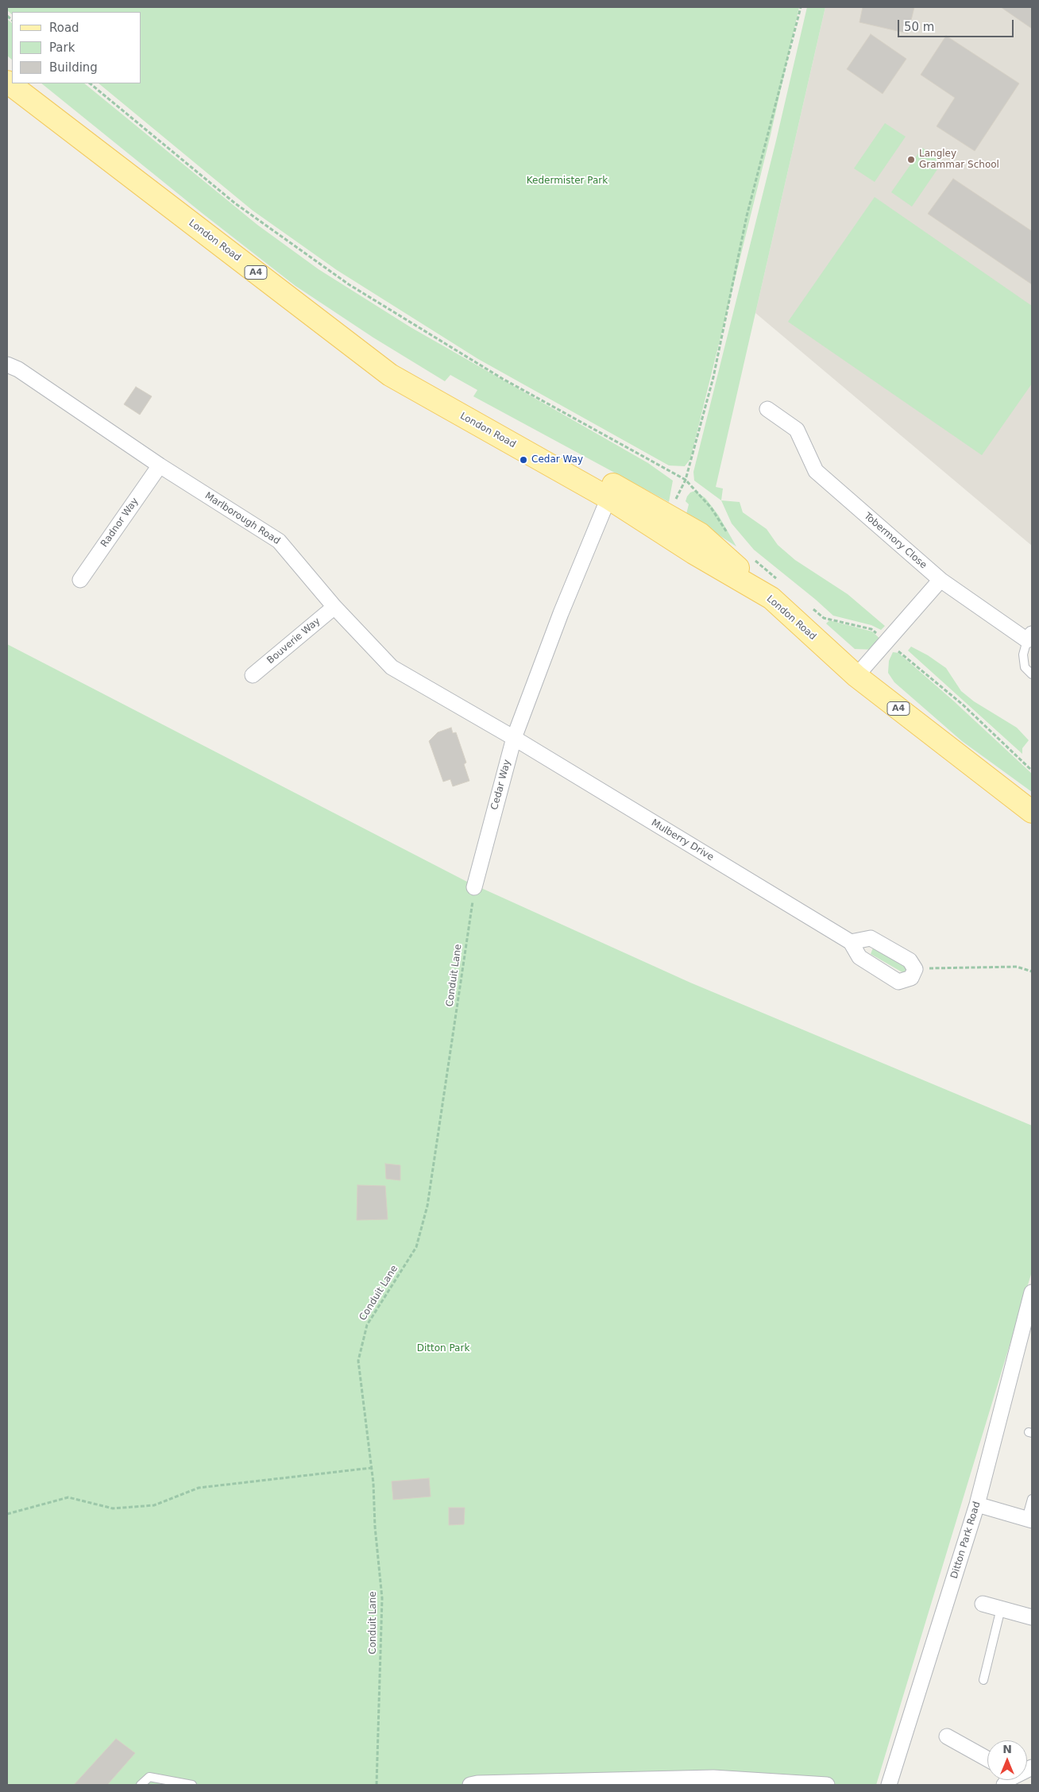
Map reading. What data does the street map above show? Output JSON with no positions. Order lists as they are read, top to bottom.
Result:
{
  "streets": {
    "main road": ["London Road", "A4"],
    "street": [
      "Marlborough Road",
      "Radnor Way",
      "Tobermory Close",
      "Bouverie Way",
      "Cedar Way",
      "Mulberry Drive",
      "Ditton Park Road"
    ],
    "path": ["Conduit Lane"]
  },
  "crossings": [
    ["London Road", "Cedar Way"],
    ["Marlborough Road", "Radnor Way"],
    ["Marlborough Road", "Bouverie Way"],
    ["Marlborough Road", "Cedar Way"],
    ["Marlborough Road", "Mulberry Drive"],
    ["Cedar Way", "Mulberry Drive"],
    ["Cedar Way", "Conduit Lane"]
  ],
  "parks": ["Kedermister Park", "Ditton Park"],
  "places": ["Langley Grammar School", "Cedar Way"],
  "legend": ["Road", "Park", "Building"],
  "scale_bar": "50 m",
  "north": "top"
}
